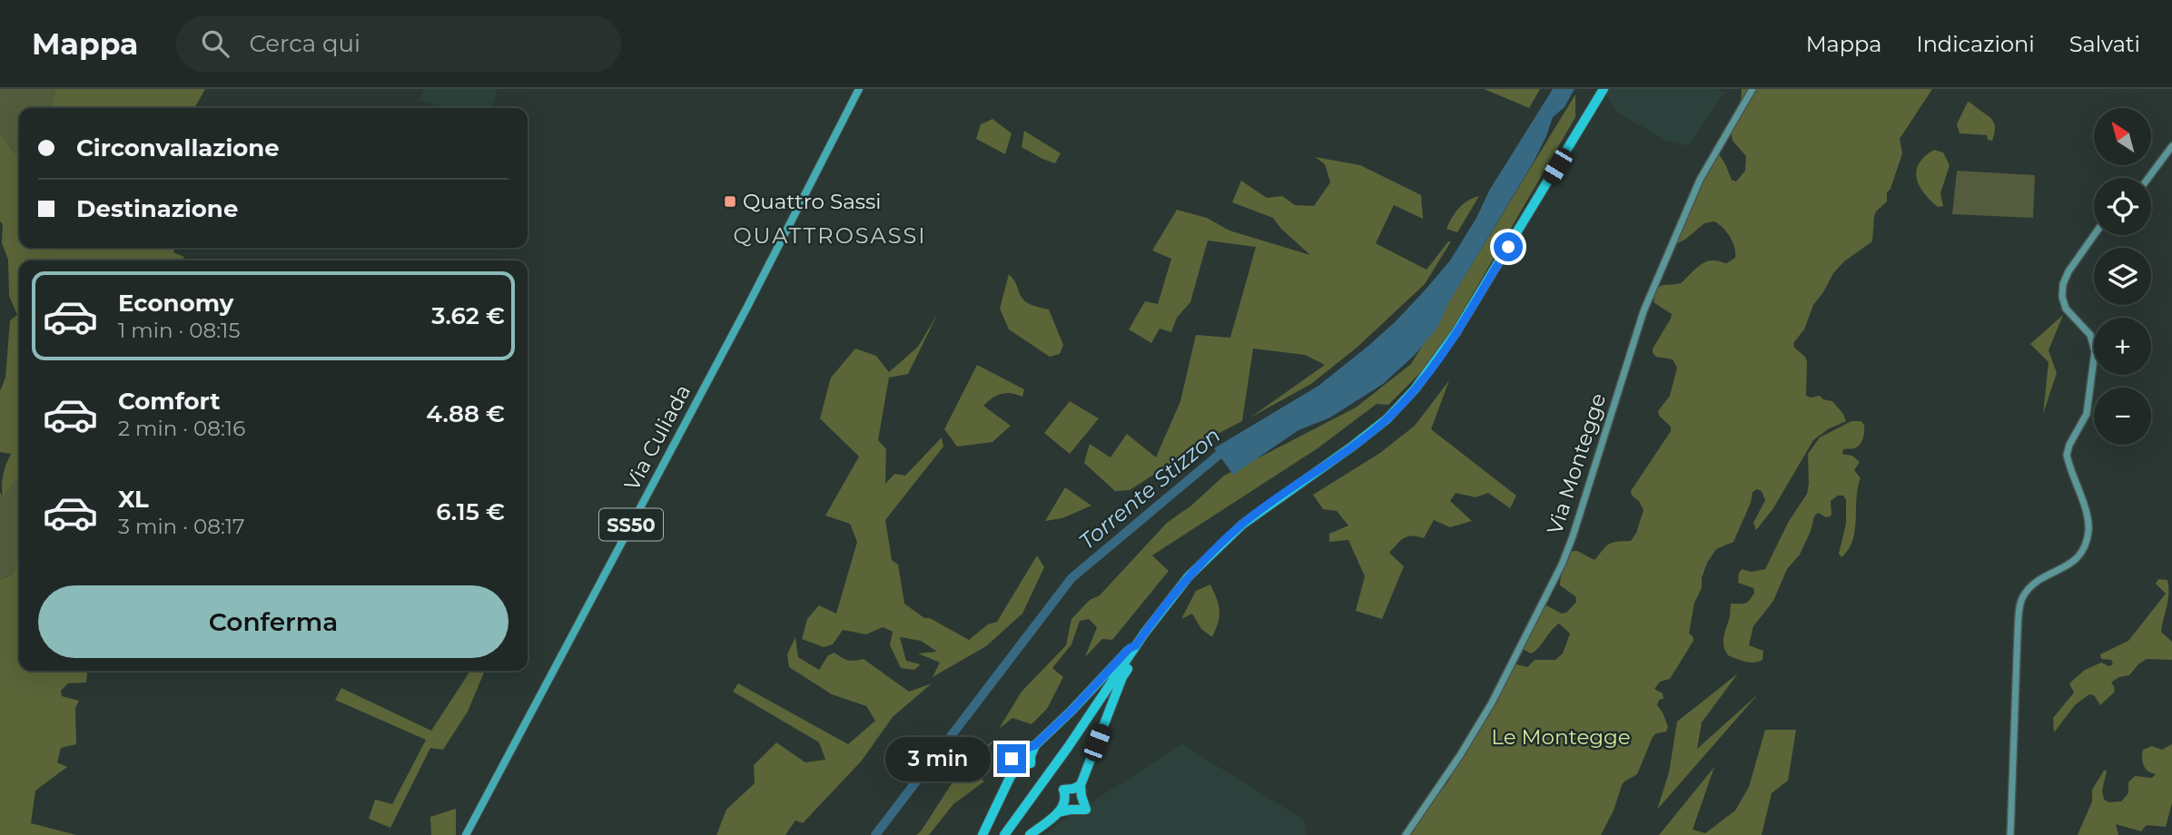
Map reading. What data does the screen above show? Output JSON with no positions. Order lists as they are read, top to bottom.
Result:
{
  "streets": {
    "main road": ["Via Culiada", "SS50"],
    "street": ["Via Montegge"]
  },
  "districts": ["QUATTROSASSI"],
  "water": ["Torrente Stizzon"],
  "parks": ["Le Montegge"],
  "places": {
    "transit": ["Quattro Sassi"]
  },
  "north": "top left",
  "page": {
    "header": "Mappa",
    "search": "Cerca qui",
    "nav": ["Mappa", "Indicazioni", "Salvati"],
    "map_buttons": ["+", "−"],
    "banner": ["Circonvallazione", "Destinazione"],
    "list": [
      {
        "name": "Economy",
        "note": "1 min · 08:15",
        "value": "3.62 €"
      },
      {
        "name": "Comfort",
        "note": "2 min · 08:16",
        "value": "4.88 €"
      },
      {
        "name": "XL",
        "note": "3 min · 08:17",
        "value": "6.15 €"
      }
    ],
    "buttons": "Conferma",
    "bubble": "3 min"
  }
}
